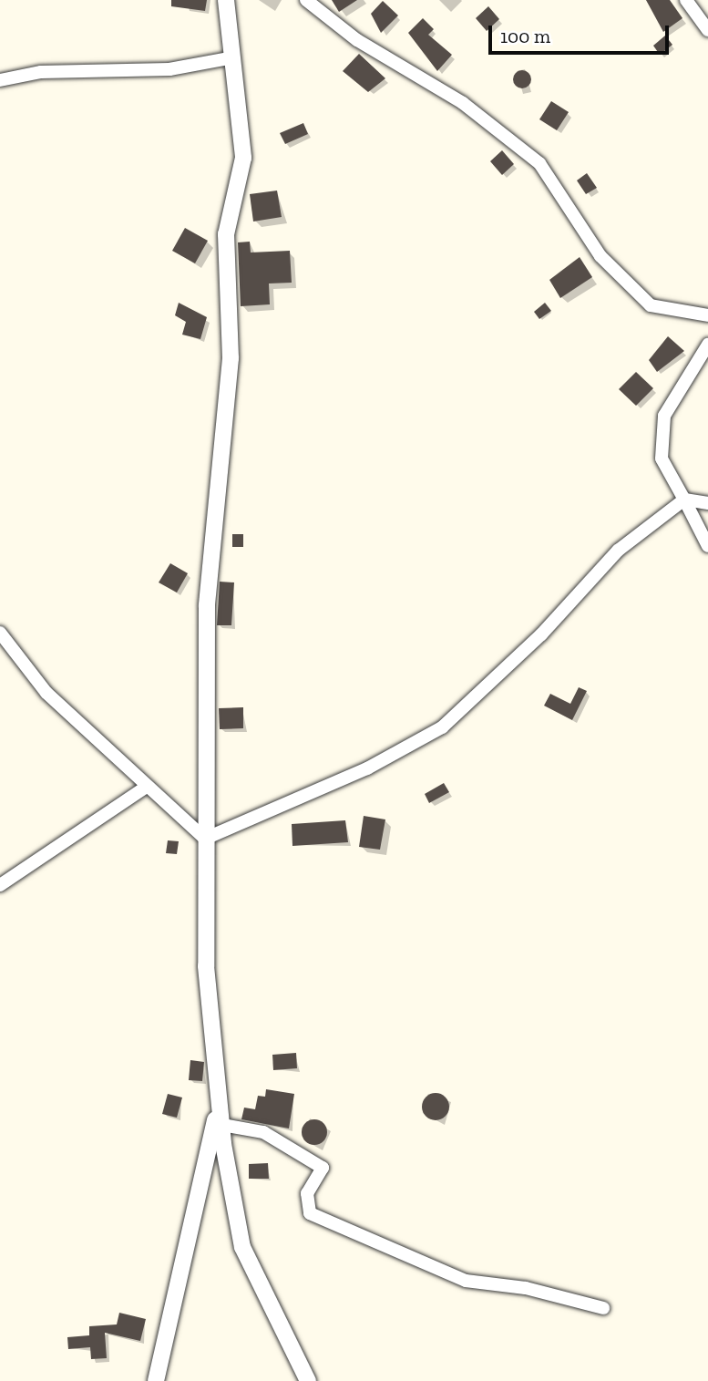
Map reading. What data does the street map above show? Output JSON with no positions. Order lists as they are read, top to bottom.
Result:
{
  "scale_bar": "100 m"
}
